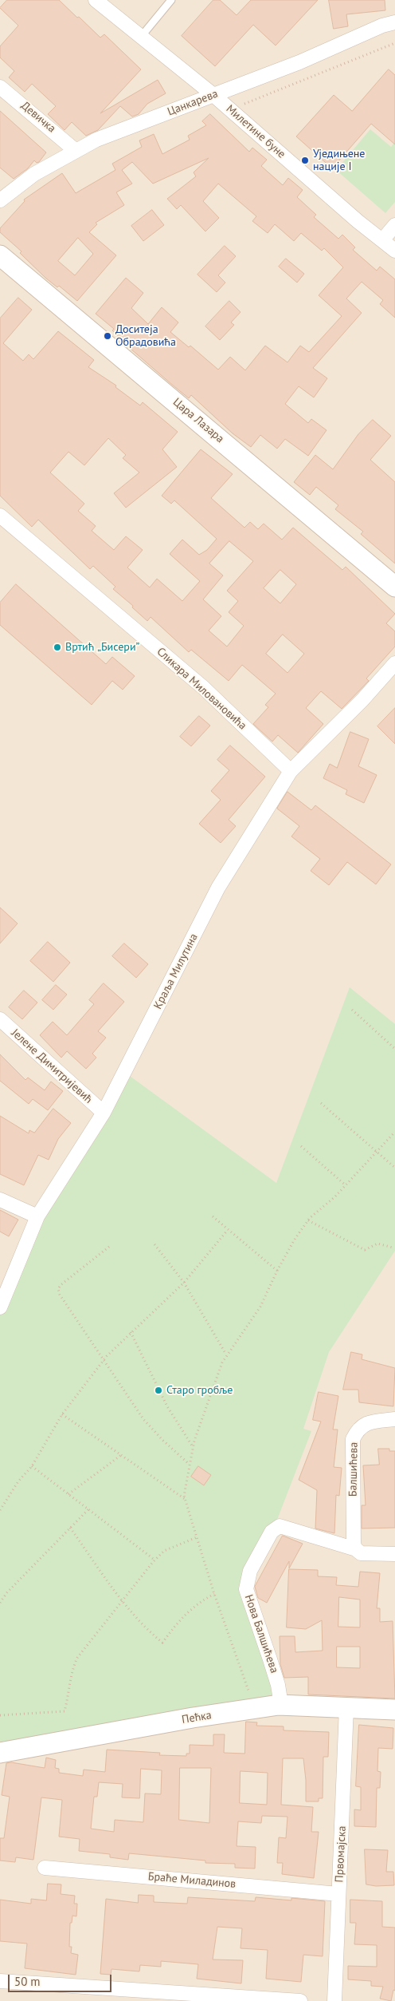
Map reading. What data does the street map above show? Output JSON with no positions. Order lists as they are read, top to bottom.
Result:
{
  "streets": {
    "main road": ["Цара Лазара", "Пећка"],
    "street": [
      "Цанкарева",
      "Девичка",
      "Милетине буне",
      "Сликара Миловановића",
      "Краља Милутина",
      "Јелене Димитријевић",
      "Балшићева",
      "Нова Балшићева",
      "Првомајска",
      "Браће Миладинов"
    ]
  },
  "crossings": [
    ["Цанкарева", "Девичка"],
    ["Цанкарева", "Милетине буне"],
    ["Сликара Миловановића", "Краља Милутина"],
    ["Краља Милутина", "Јелене Димитријевић"],
    ["Балшићева", "Нова Балшићева"],
    ["Нова Балшићева", "Пећка"],
    ["Пећка", "Првомајска"],
    ["Првомајска", "Браће Миладинов"]
  ],
  "places": [
    "Уједињене нације I",
    "Доситеја Обрадовића",
    "Вртић „Бисери”",
    "Старо гробље"
  ],
  "scale_bar": "50 m"
}
